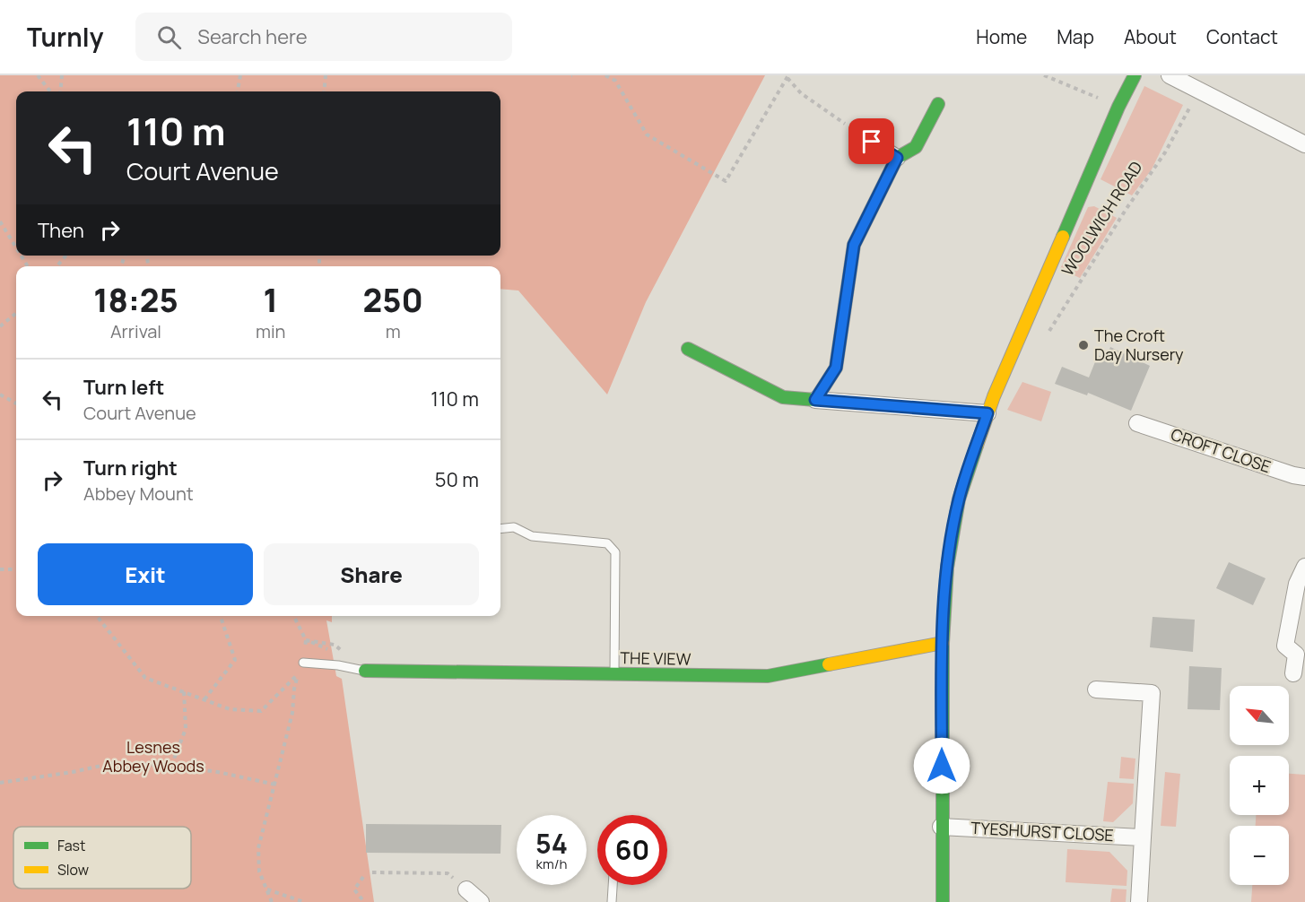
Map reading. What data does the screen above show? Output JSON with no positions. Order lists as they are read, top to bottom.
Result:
{
  "streets": {
    "street": [
      "WOOLWICH ROAD",
      "CROFT CLOSE",
      "THE VIEW",
      "TYESHURST CLOSE"
    ]
  },
  "crossings": [
    ["WOOLWICH ROAD", "THE VIEW"],
    ["WOOLWICH ROAD", "TYESHURST CLOSE"]
  ],
  "parks": ["Lesnes Abbey Woods"],
  "places": ["The Croft Day Nursery"],
  "legend": ["Fast", "Slow"],
  "north": "top left",
  "page": {
    "header": "Turnly",
    "search": "Search here",
    "nav": [
      "Home",
      "Map",
      "About",
      "Contact"
    ],
    "turn": ["110 m", "Court Avenue"],
    "then": "Then",
    "eta": [
      "18:25",
      "Arrival",
      "1",
      "min",
      "250",
      "m"
    ],
    "list": [
      {
        "name": "Turn left",
        "note": "Court Avenue",
        "value": "110 m"
      },
      {
        "name": "Turn right",
        "note": "Abbey Mount",
        "value": "50 m"
      }
    ],
    "buttons": ["Exit", "Share"],
    "map_buttons": ["+", "−"],
    "speed": "54 km/h",
    "limit": "60"
  }
}
